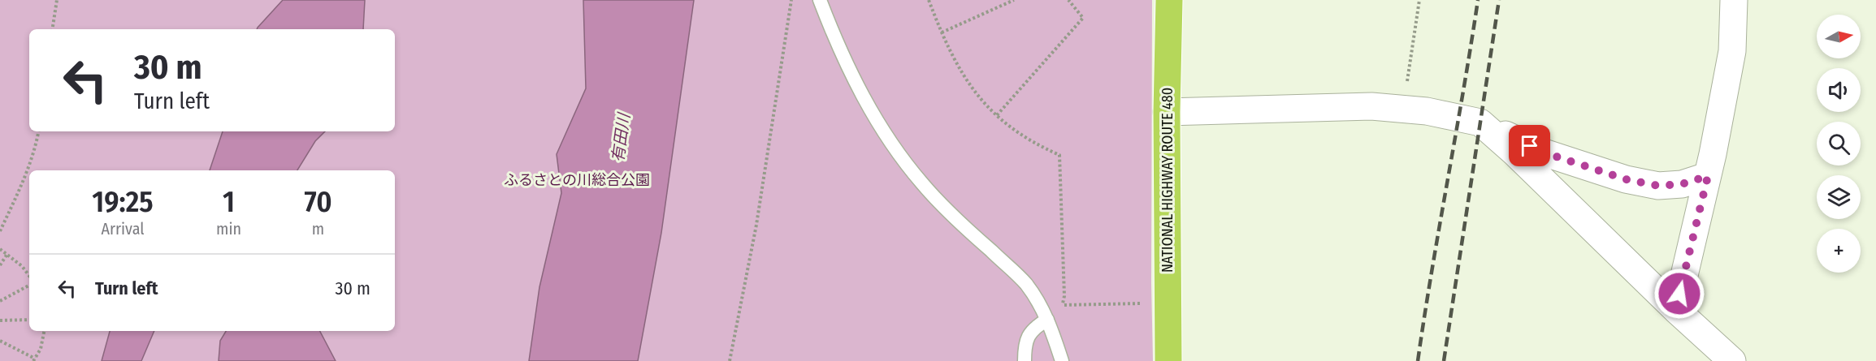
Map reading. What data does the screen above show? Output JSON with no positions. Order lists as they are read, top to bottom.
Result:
{
  "streets": {
    "highway": ["NATIONAL HIGHWAY ROUTE 480"]
  },
  "water": ["有田川"],
  "parks": ["ふるさとの川総合公園"],
  "north": "right",
  "page": {
    "map_buttons": "+",
    "turn": ["30 m", "Turn left"],
    "eta": [
      "19:25",
      "Arrival",
      "1",
      "min",
      "70",
      "m"
    ],
    "list": [
      {
        "name": "Turn left",
        "value": "30 m"
      }
    ]
  }
}
